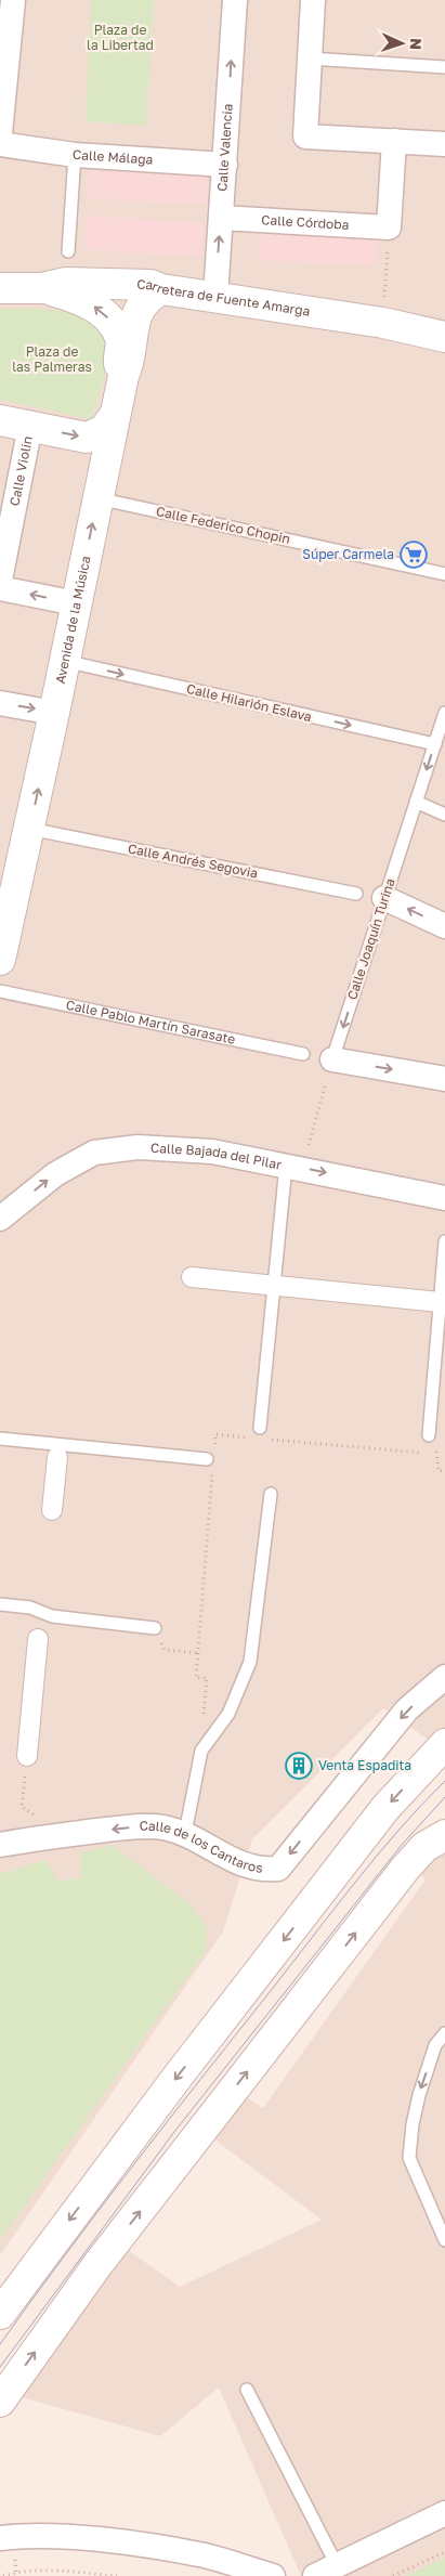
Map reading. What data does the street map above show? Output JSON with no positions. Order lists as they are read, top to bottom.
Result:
{
  "streets": {
    "street": [
      "Calle Valencia",
      "Calle Málaga",
      "Calle Córdoba",
      "Carretera de Fuente Amarga",
      "Calle Violin",
      "Avenida de la Música",
      "Calle Bajada del Pilar",
      "Calle de los Cantaros"
    ],
    "lane": [
      "Calle Federico Chopin",
      "Calle Hilarión Eslava",
      "Calle Andrés Segovia",
      "Calle Joaquín Turina",
      "Calle Pablo Martín Sarasate"
    ]
  },
  "crossings": [
    ["Calle Valencia", "Calle Málaga"],
    ["Calle Valencia", "Calle Córdoba"],
    ["Calle Valencia", "Carretera de Fuente Amarga"],
    ["Carretera de Fuente Amarga", "Avenida de la Música"],
    ["Calle Federico Chopin", "Avenida de la Música"],
    ["Avenida de la Música", "Calle Hilarión Eslava"],
    ["Avenida de la Música", "Calle Andrés Segovia"],
    ["Calle Hilarión Eslava", "Calle Joaquín Turina"]
  ],
  "one_way": ["Calle Hilarión Eslava", "Calle Joaquín Turina", "Calle de los Cantaros"],
  "parks": ["Plaza de la Libertad", "Plaza de las Palmeras"],
  "places": {
    "supermarket": ["Súper Carmela"],
    "building": ["Venta Espadita"]
  },
  "north": "right"
}
